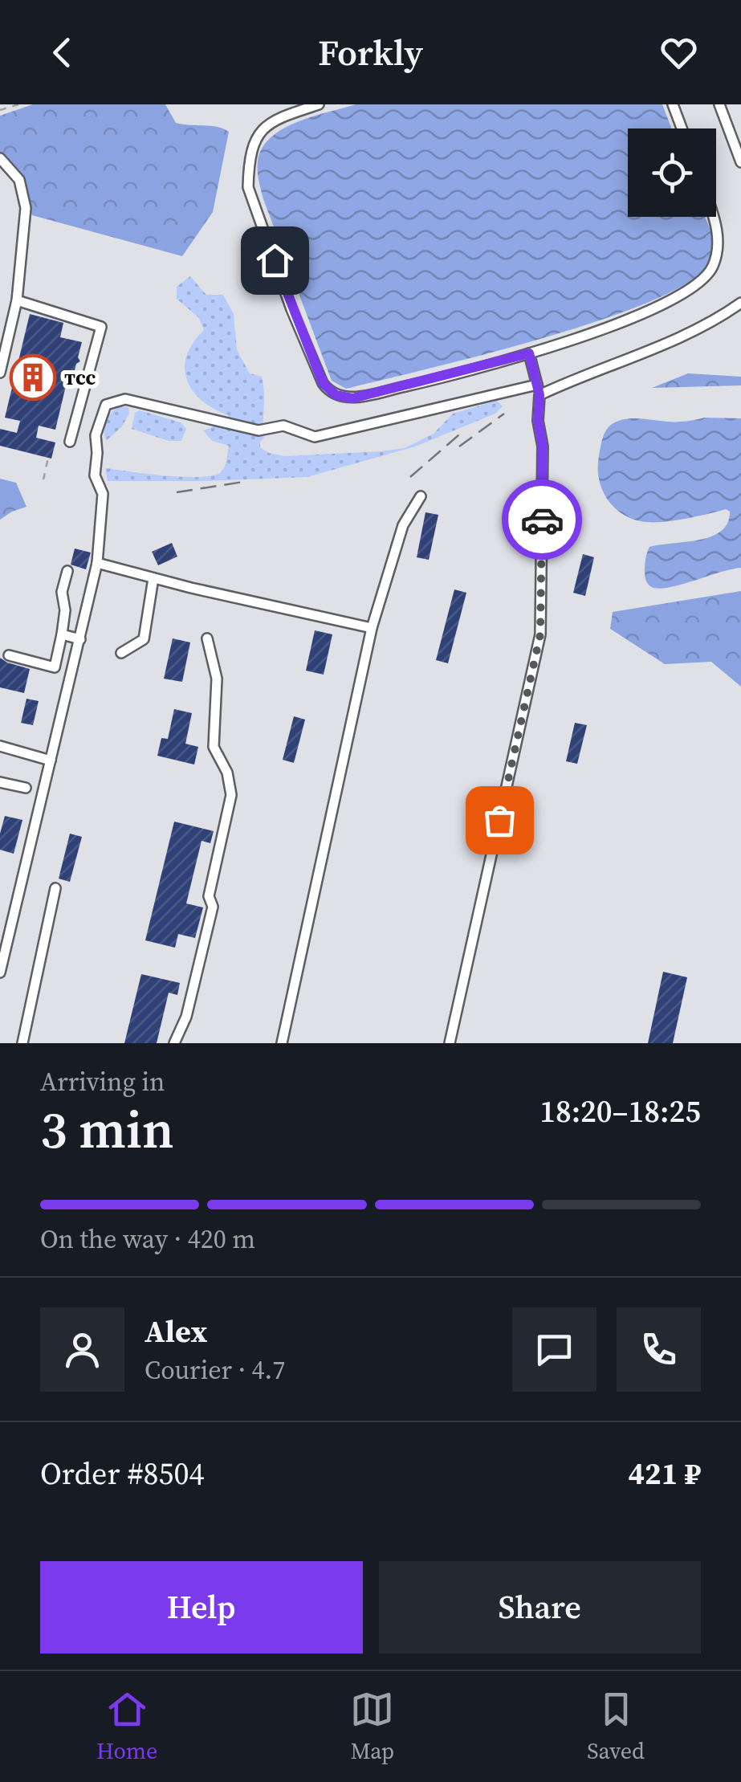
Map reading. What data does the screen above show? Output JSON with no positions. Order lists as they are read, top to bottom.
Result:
{
  "places": {
    "building": ["тсс"]
  },
  "page": {
    "header": "Forkly",
    "heading": ["3 min", "Arriving in", "18:20–18:25"],
    "panel": [
      "Alex",
      "Courier · 4.7",
      "Order #8504",
      "421 ₽"
    ],
    "bar": "On the way · 420 m",
    "buttons": ["Help", "Share"],
    "tabs": ["Home", "Map", "Saved"]
  }
}
